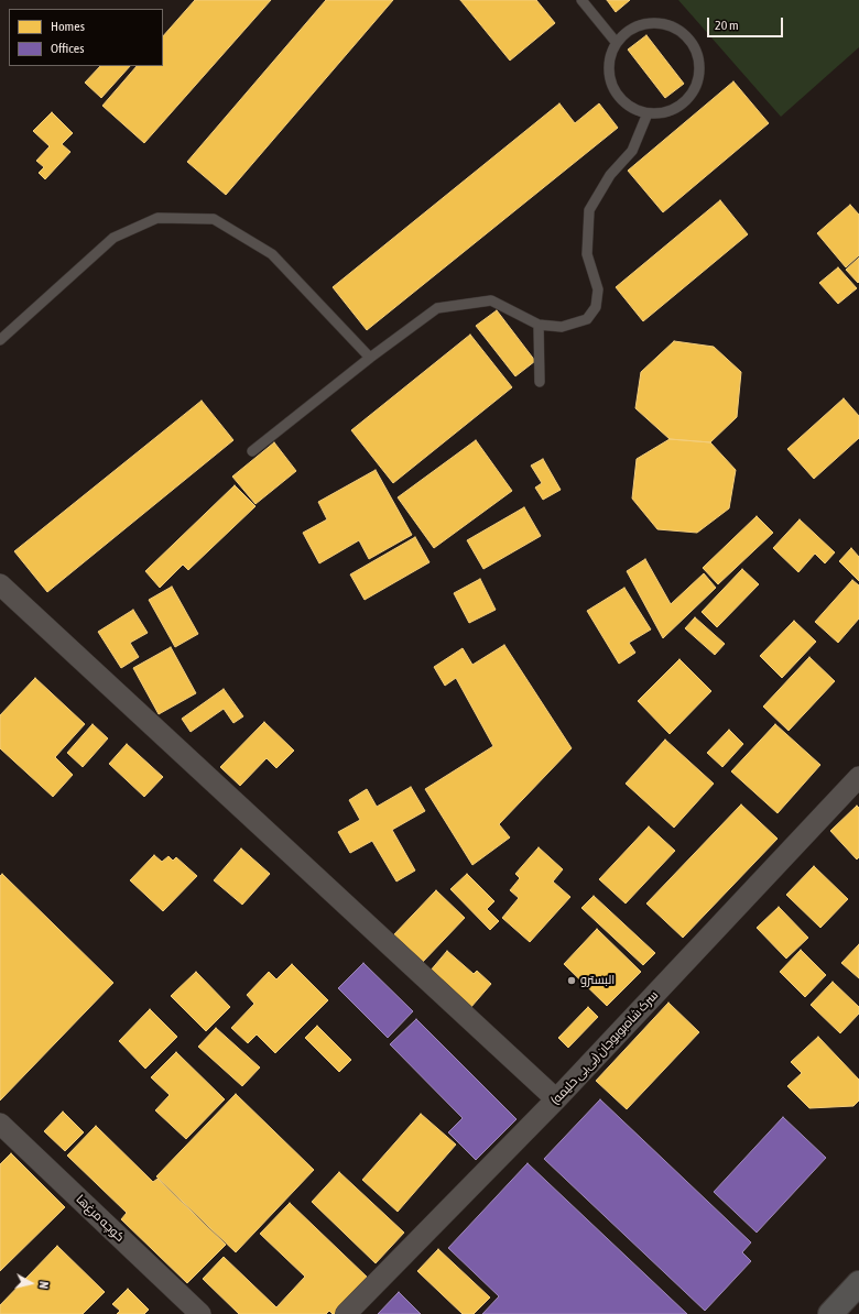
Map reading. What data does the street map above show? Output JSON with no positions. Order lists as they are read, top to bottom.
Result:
{
  "streets": {
    "street": ["سرک شاه‌بوبوجان (بی‌بی حلیمه)", "کوچه مرغ‌ها"]
  },
  "places": ["البسترو"],
  "legend": ["Homes", "Offices"],
  "scale_bar": "20 m",
  "north": "right"
}
